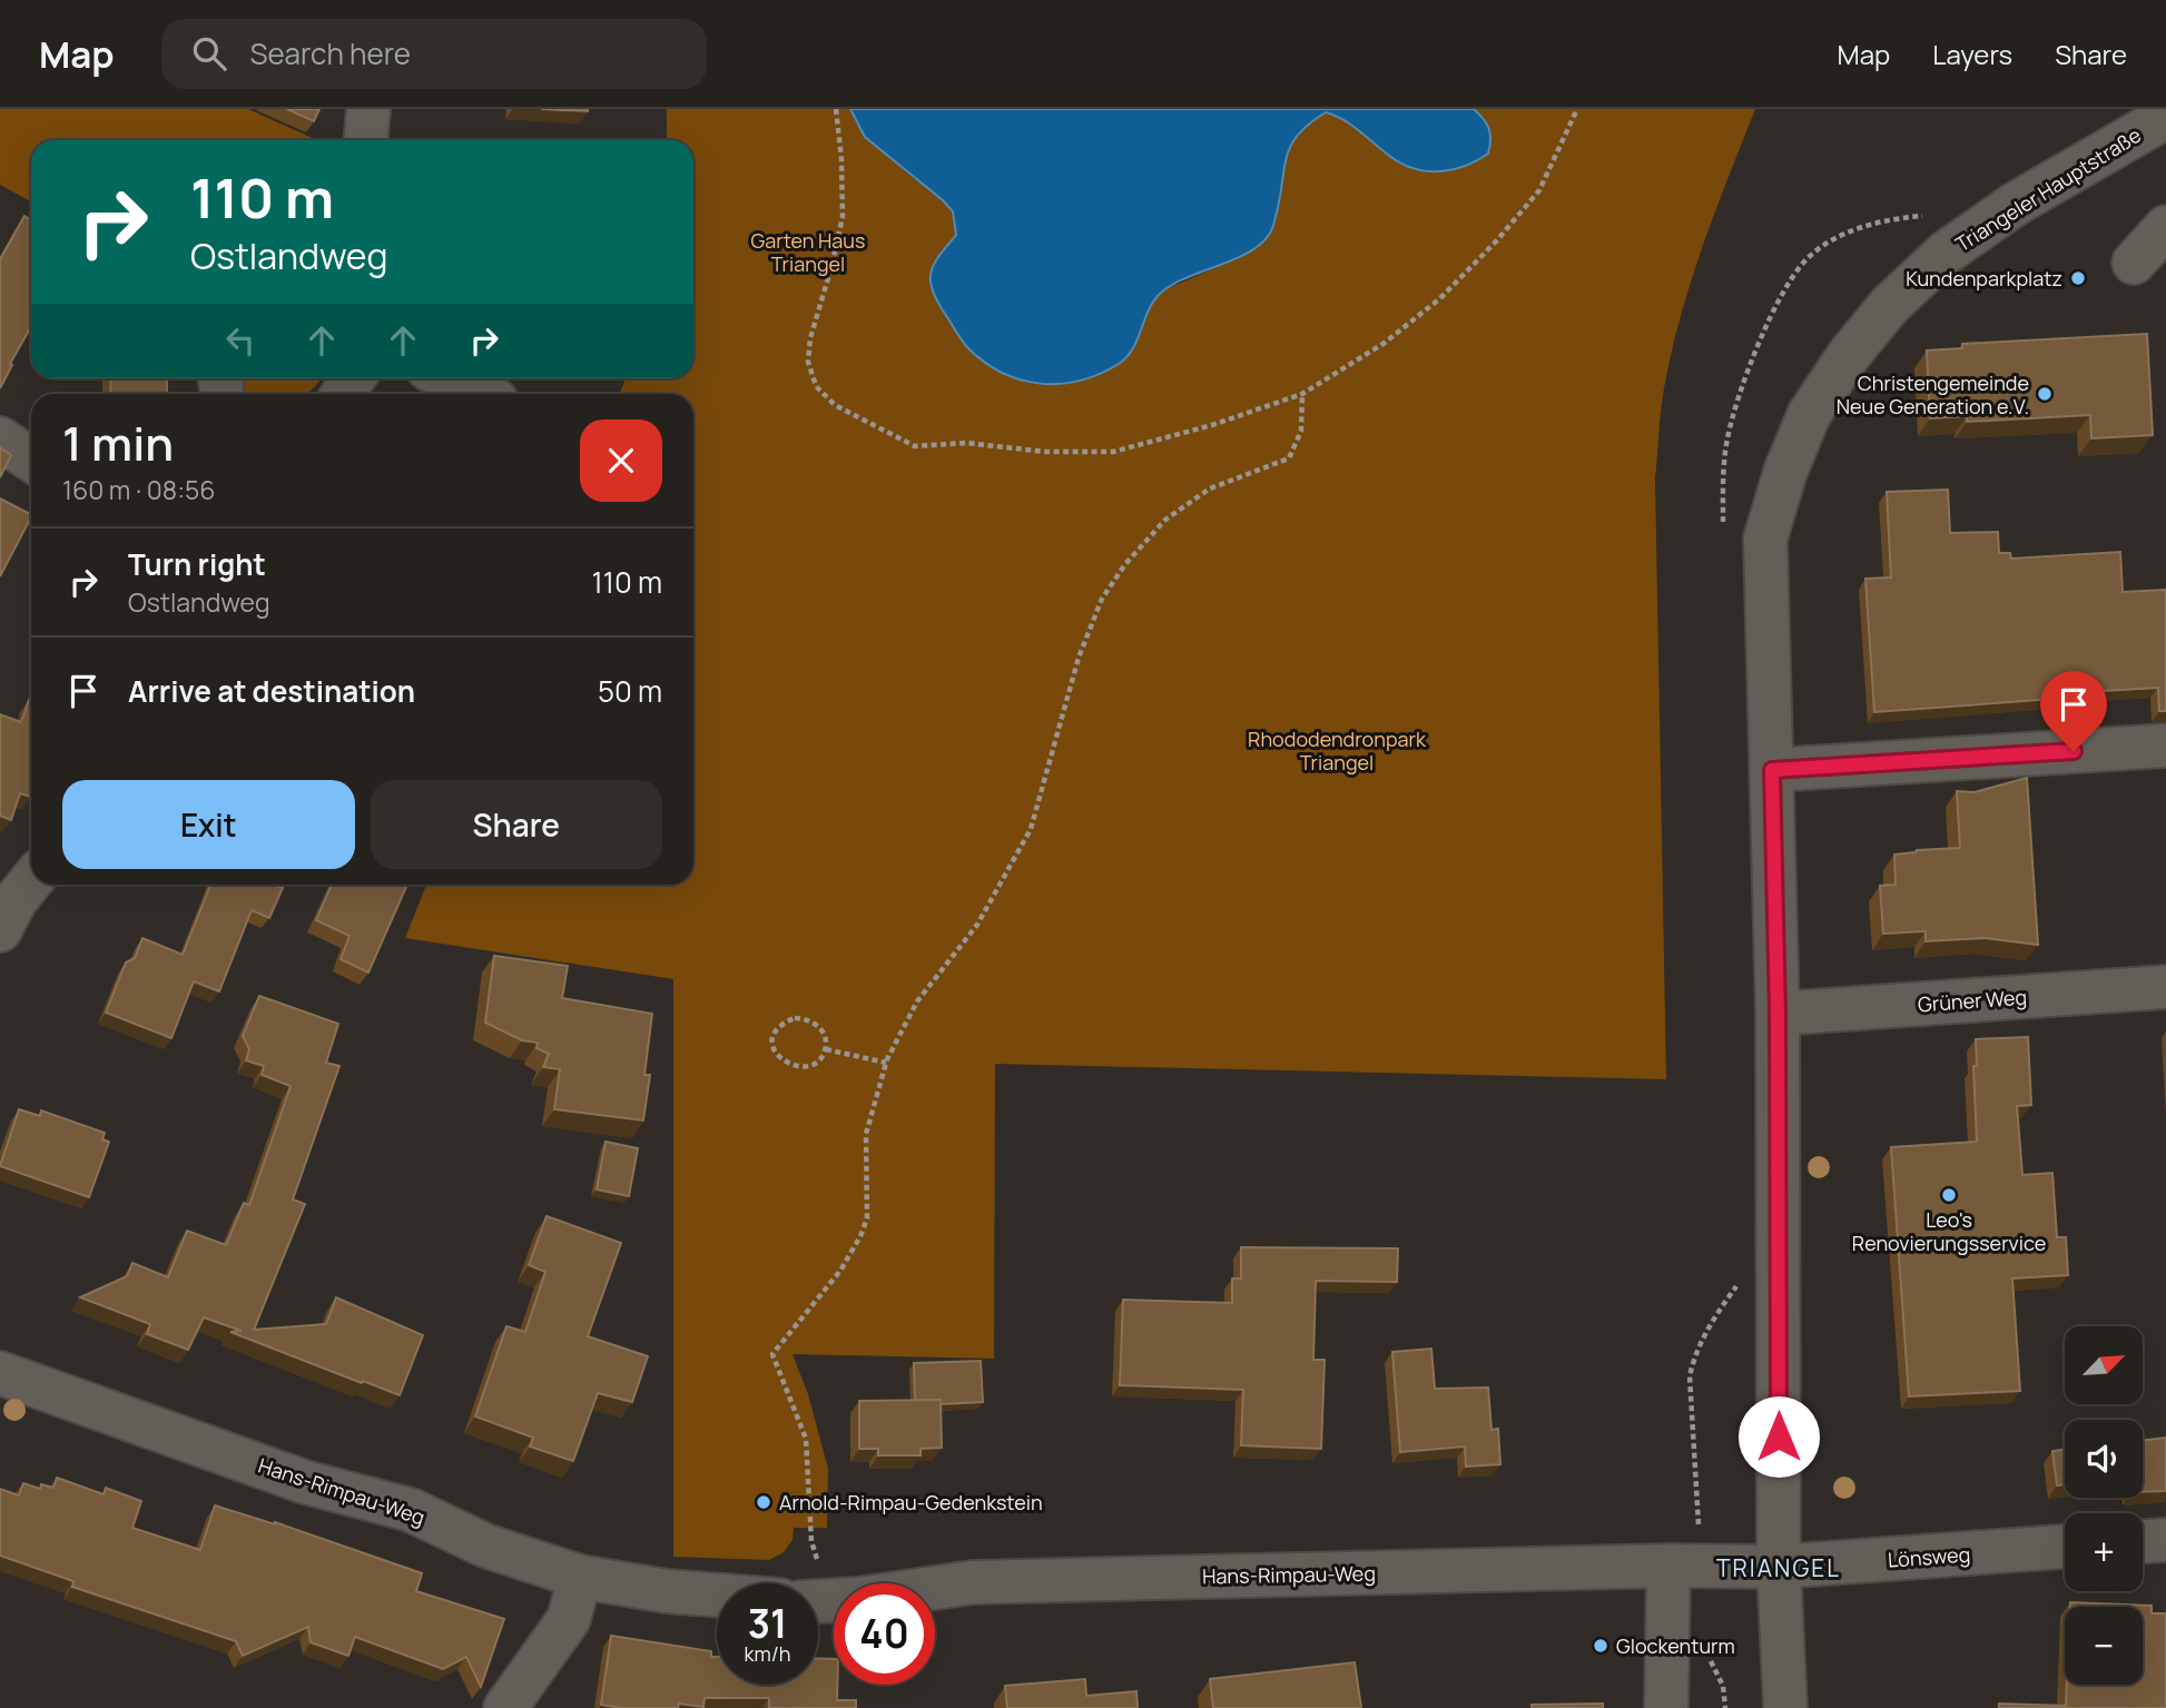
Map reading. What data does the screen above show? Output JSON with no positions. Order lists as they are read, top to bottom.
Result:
{
  "streets": {
    "street": [
      "Triangeler Hauptstraße",
      "Grüner Weg",
      "Hans-Rimpau-Weg",
      "Lönsweg"
    ]
  },
  "crossings": [
    ["Triangeler Hauptstraße", "Grüner Weg"],
    ["Triangeler Hauptstraße", "Hans-Rimpau-Weg"],
    ["Triangeler Hauptstraße", "Lönsweg"],
    ["Hans-Rimpau-Weg", "Lönsweg"]
  ],
  "districts": ["TRIANGEL"],
  "parks": ["Garten Haus Triangel", "Rhododendronpark Triangel"],
  "places": [
    "Kundenparkplatz",
    "Christengemeinde Neue Generation e.V.",
    "Leo's Renovierungsservice",
    "Arnold-Rimpau-Gedenkstein",
    "Glockenturm"
  ],
  "north": "top right",
  "page": {
    "header": "Map",
    "search": "Search here",
    "nav": ["Map", "Layers", "Share"],
    "turn": ["110 m", "Ostlandweg"],
    "heading": ["1 min", "160 m · 08:56"],
    "list": [
      {
        "name": "Turn right",
        "note": "Ostlandweg",
        "value": "110 m"
      },
      {
        "name": "Arrive at destination",
        "value": "50 m"
      }
    ],
    "buttons": ["Exit", "Share"],
    "map_buttons": ["+", "−"],
    "speed": "31 km/h",
    "limit": "40"
  }
}
